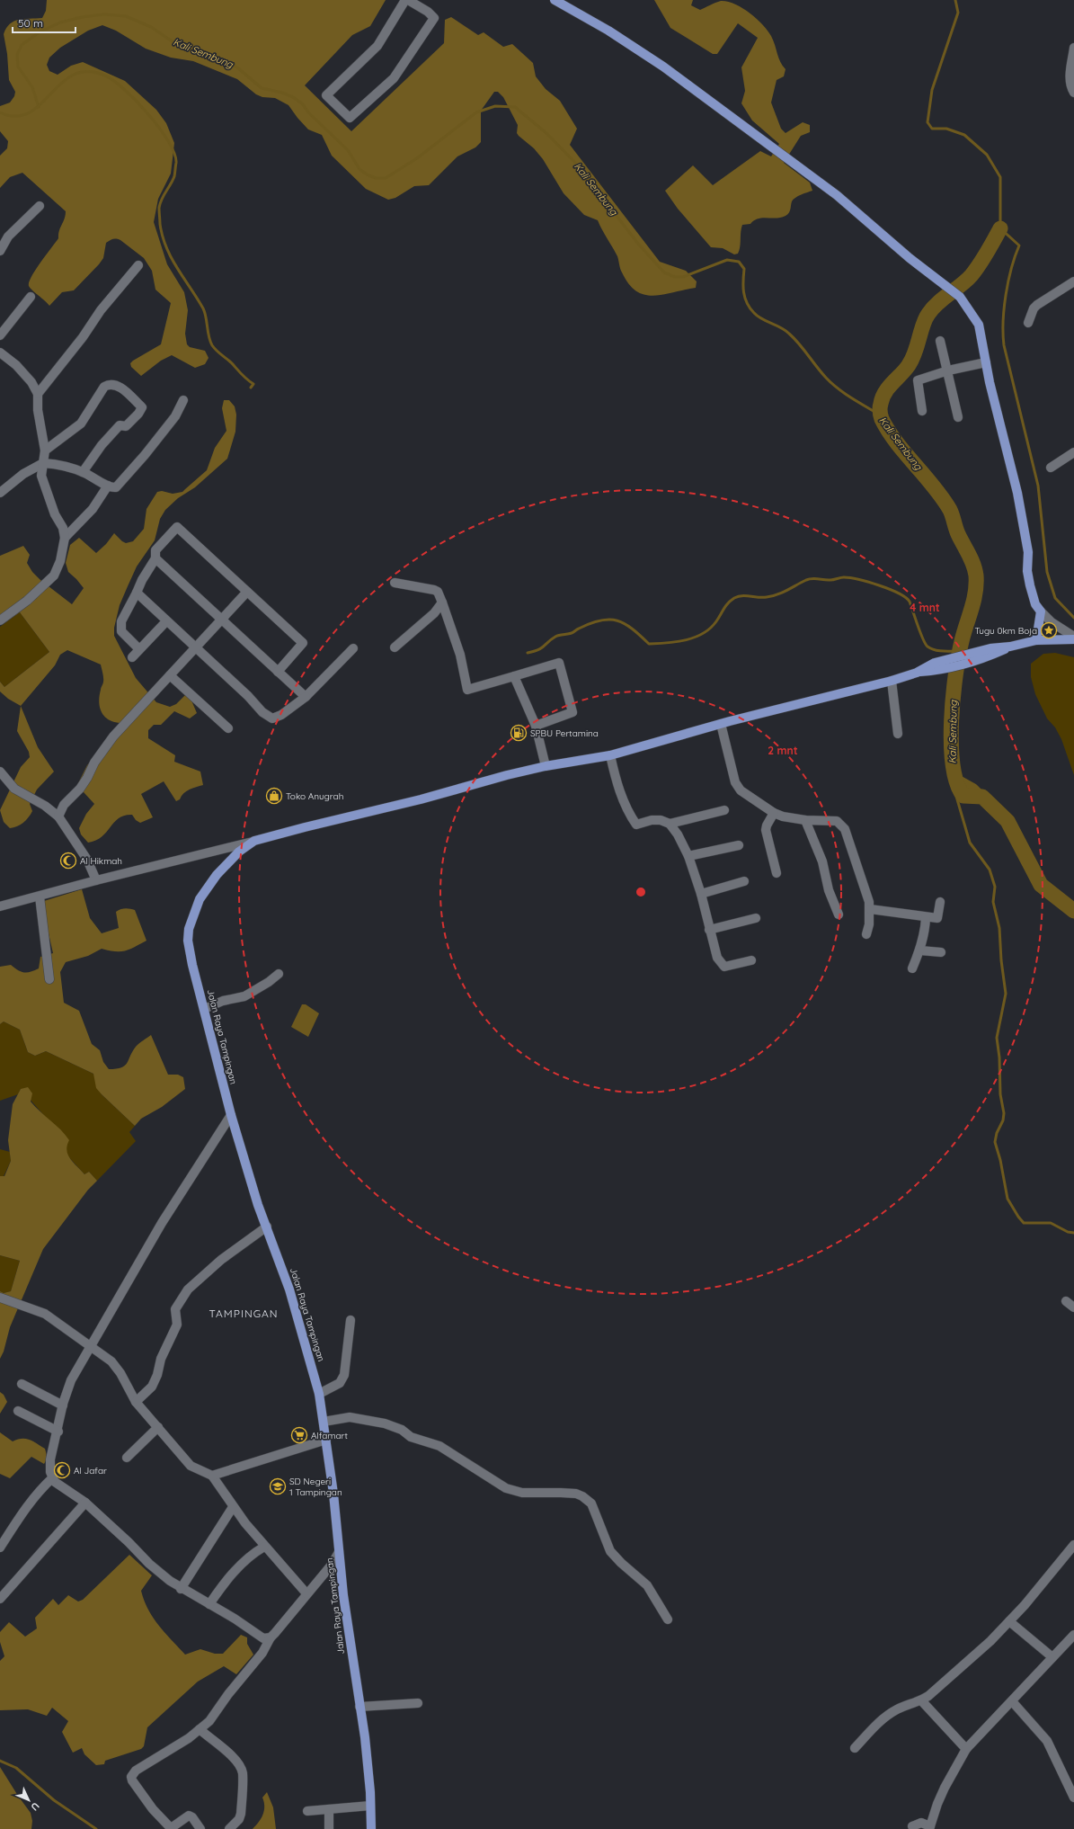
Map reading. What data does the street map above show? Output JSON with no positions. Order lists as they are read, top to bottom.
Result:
{
  "streets": {
    "main road": ["Jalan Raya Tampingan"]
  },
  "districts": ["TAMPINGAN"],
  "water": ["Kali Sembung"],
  "places": {
    "place": ["Tugu 0km Boja"],
    "fuel station": ["SPBU Pertamina"],
    "shop": ["Toko Anugrah"],
    "mosque": ["Al Hikmah", "Al Jafar"],
    "supermarket": ["Alfamart"],
    "school or university": ["SD Negeri 1 Tampingan"]
  },
  "scale_bar": "50 m",
  "north": "bottom right",
  "rings": ["4 mnt", "2 mnt"]
}
